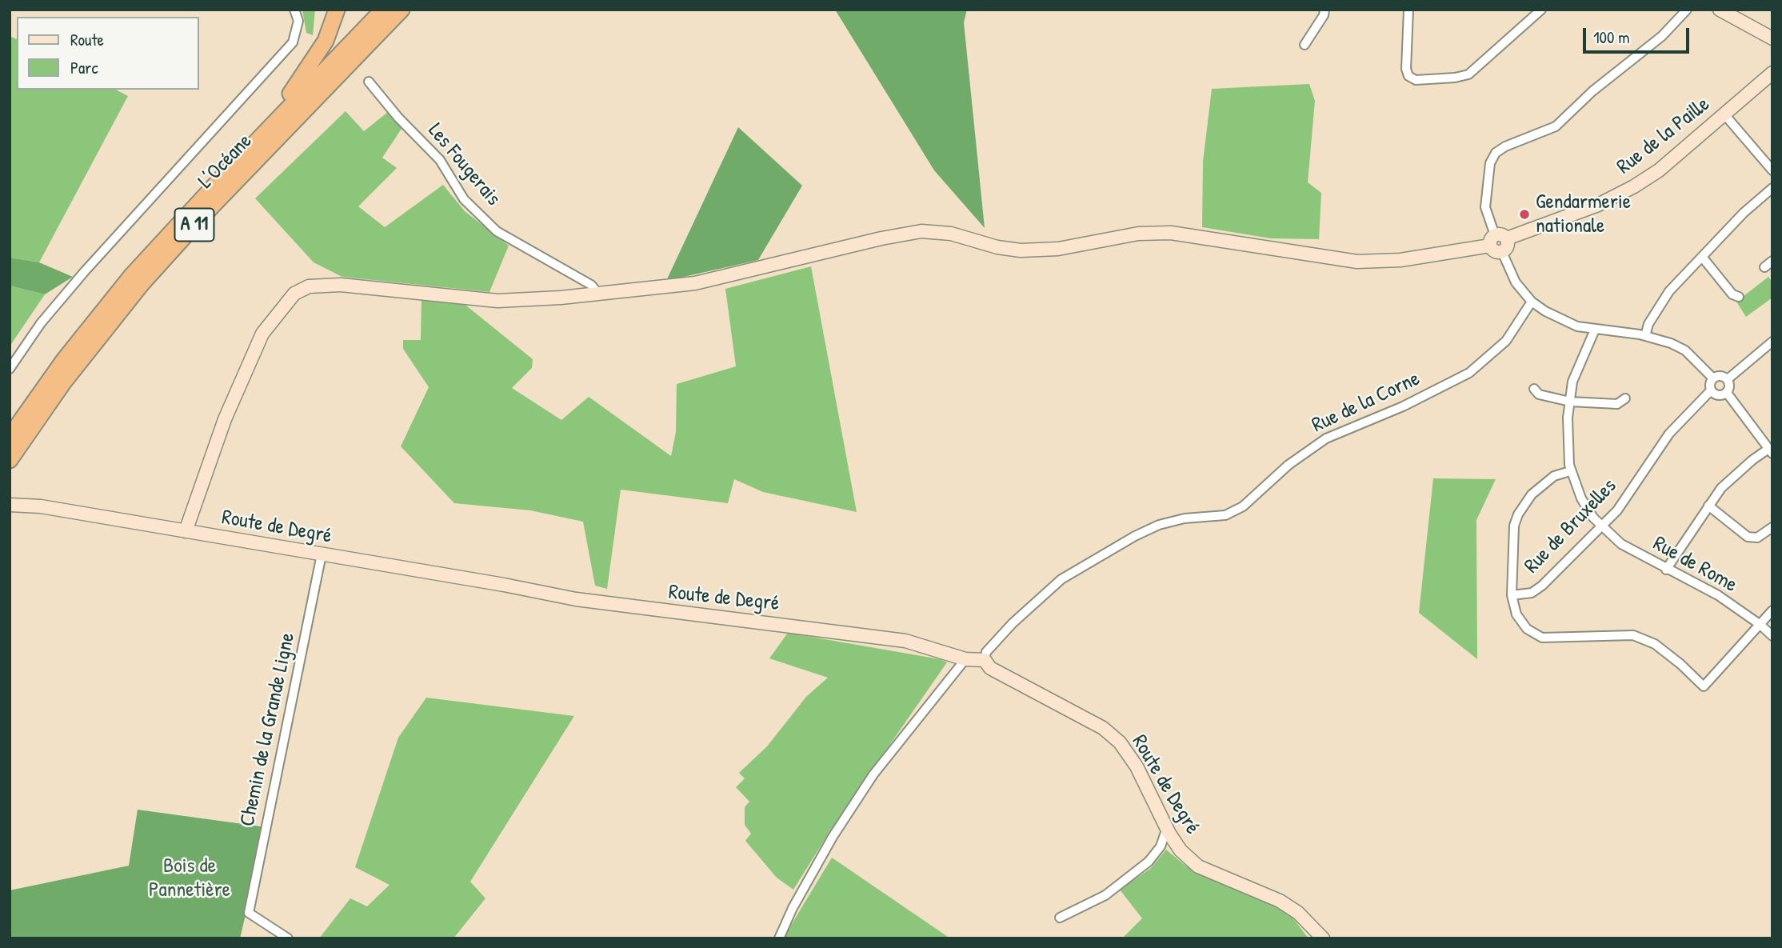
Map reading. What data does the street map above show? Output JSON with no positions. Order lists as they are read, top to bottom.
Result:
{
  "streets": {
    "highway": ["L’Océane", "A 11"],
    "street": [
      "Rue de la Paille",
      "Les Fougerais",
      "Rue de la Corne",
      "Rue de Bruxelles",
      "Route de Degré",
      "Rue de Rome",
      "Chemin de la Grande Ligne"
    ]
  },
  "crossings": [
    ["Rue de la Paille", "Les Fougerais"],
    ["Rue de la Paille", "Route de Degré"],
    ["Rue de la Corne", "Route de Degré"],
    ["Rue de Bruxelles", "Rue de Rome"],
    ["Route de Degré", "Chemin de la Grande Ligne"]
  ],
  "parks": ["Bois de Pannetière"],
  "places": ["Gendarmerie nationale"],
  "legend": ["Route", "Parc"],
  "scale_bar": "100 m"
}
